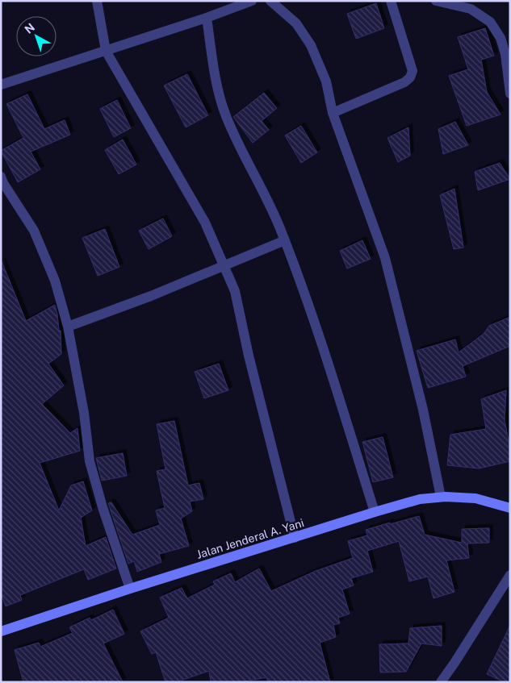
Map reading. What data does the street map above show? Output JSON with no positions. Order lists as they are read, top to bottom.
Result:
{
  "streets": {
    "main road": ["Jalan Jenderal A. Yani"]
  },
  "north": "top left"
}
